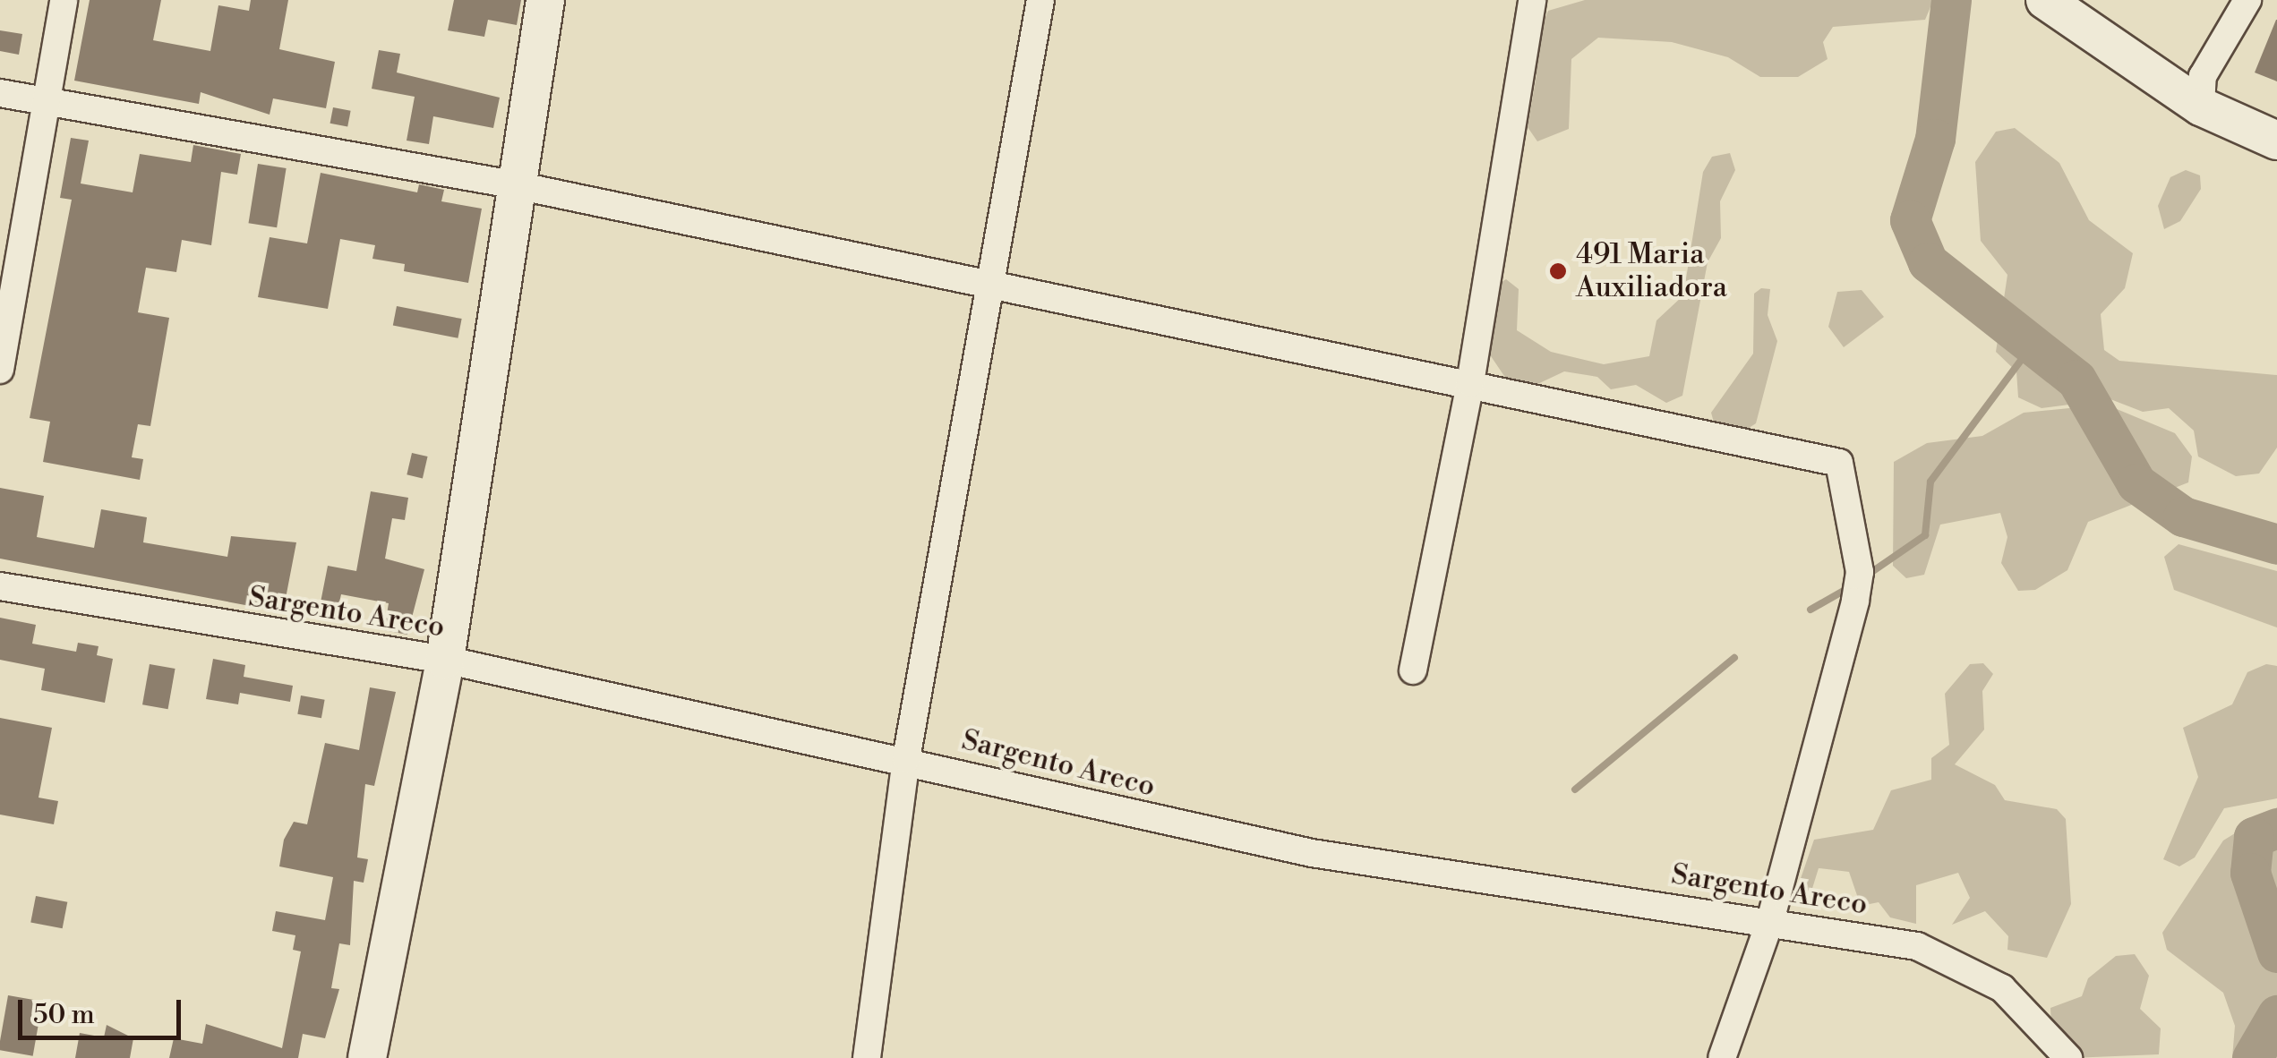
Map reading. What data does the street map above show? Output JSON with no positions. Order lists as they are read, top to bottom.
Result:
{
  "streets": {
    "street": ["Sargento Areco"]
  },
  "places": ["491 Maria Auxiliadora"],
  "scale_bar": "50 m"
}
